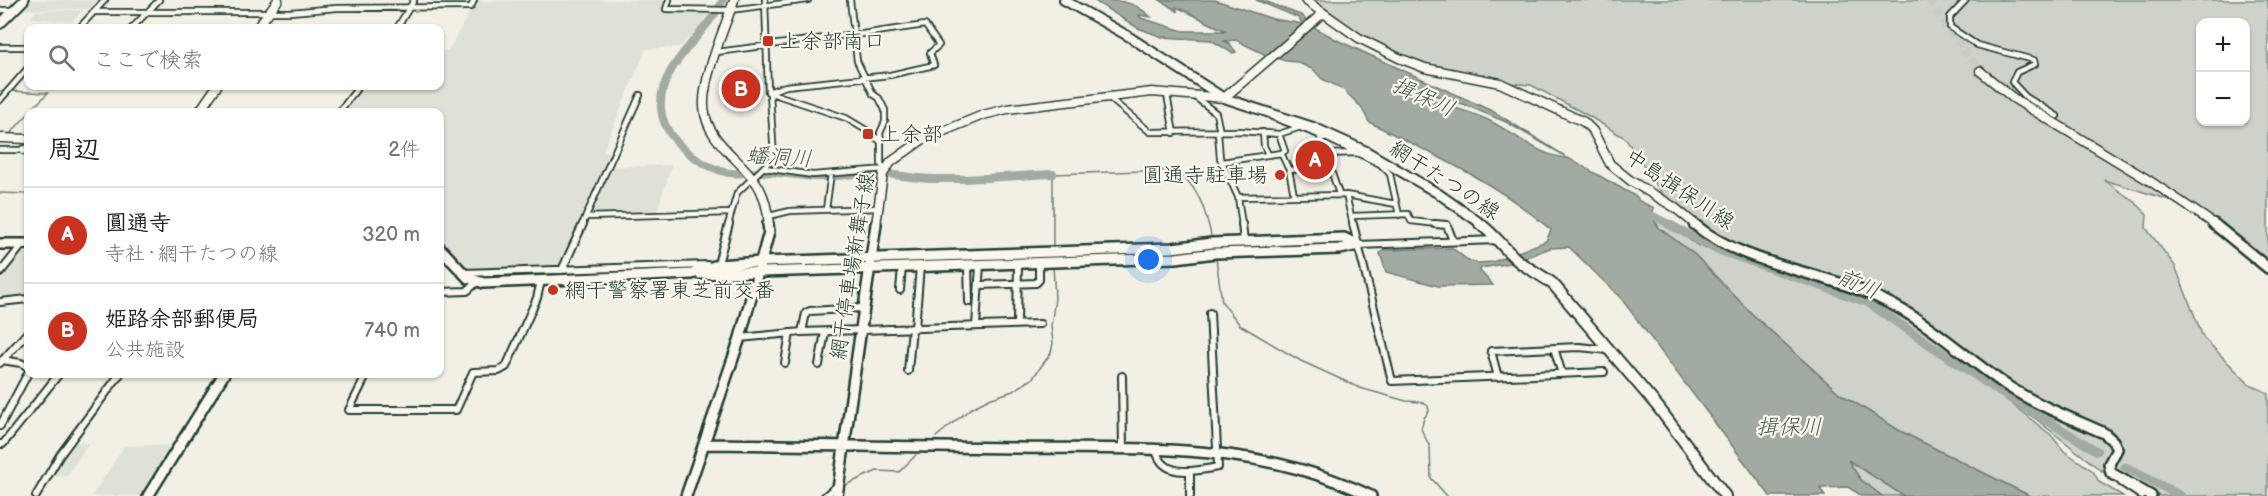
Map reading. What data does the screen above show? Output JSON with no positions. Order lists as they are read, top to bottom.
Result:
{
  "streets": {
    "main road": ["網干たつの線"],
    "street": ["中島揖保川線", "網干停車場新舞子線"]
  },
  "crossings": [
    ["網干たつの線", "網干停車場新舞子線"]
  ],
  "water": ["揖保川", "蟠洞川", "前川"],
  "places": {
    "transit": ["上余部南口", "上余部"],
    "other": ["圓通寺駐車場", "網干警察署東芝前交番"]
  },
  "page": {
    "map_buttons": ["+", "−"],
    "search": "ここで検索",
    "pins": ["B", "A"],
    "heading": ["周辺", "2件"],
    "list": [
      {
        "mark": "A",
        "name": "圓通寺",
        "note": "寺社 · 網干たつの線",
        "value": "320 m"
      },
      {
        "mark": "B",
        "name": "姫路余部郵便局",
        "note": "公共施設",
        "value": "740 m"
      }
    ]
  }
}
